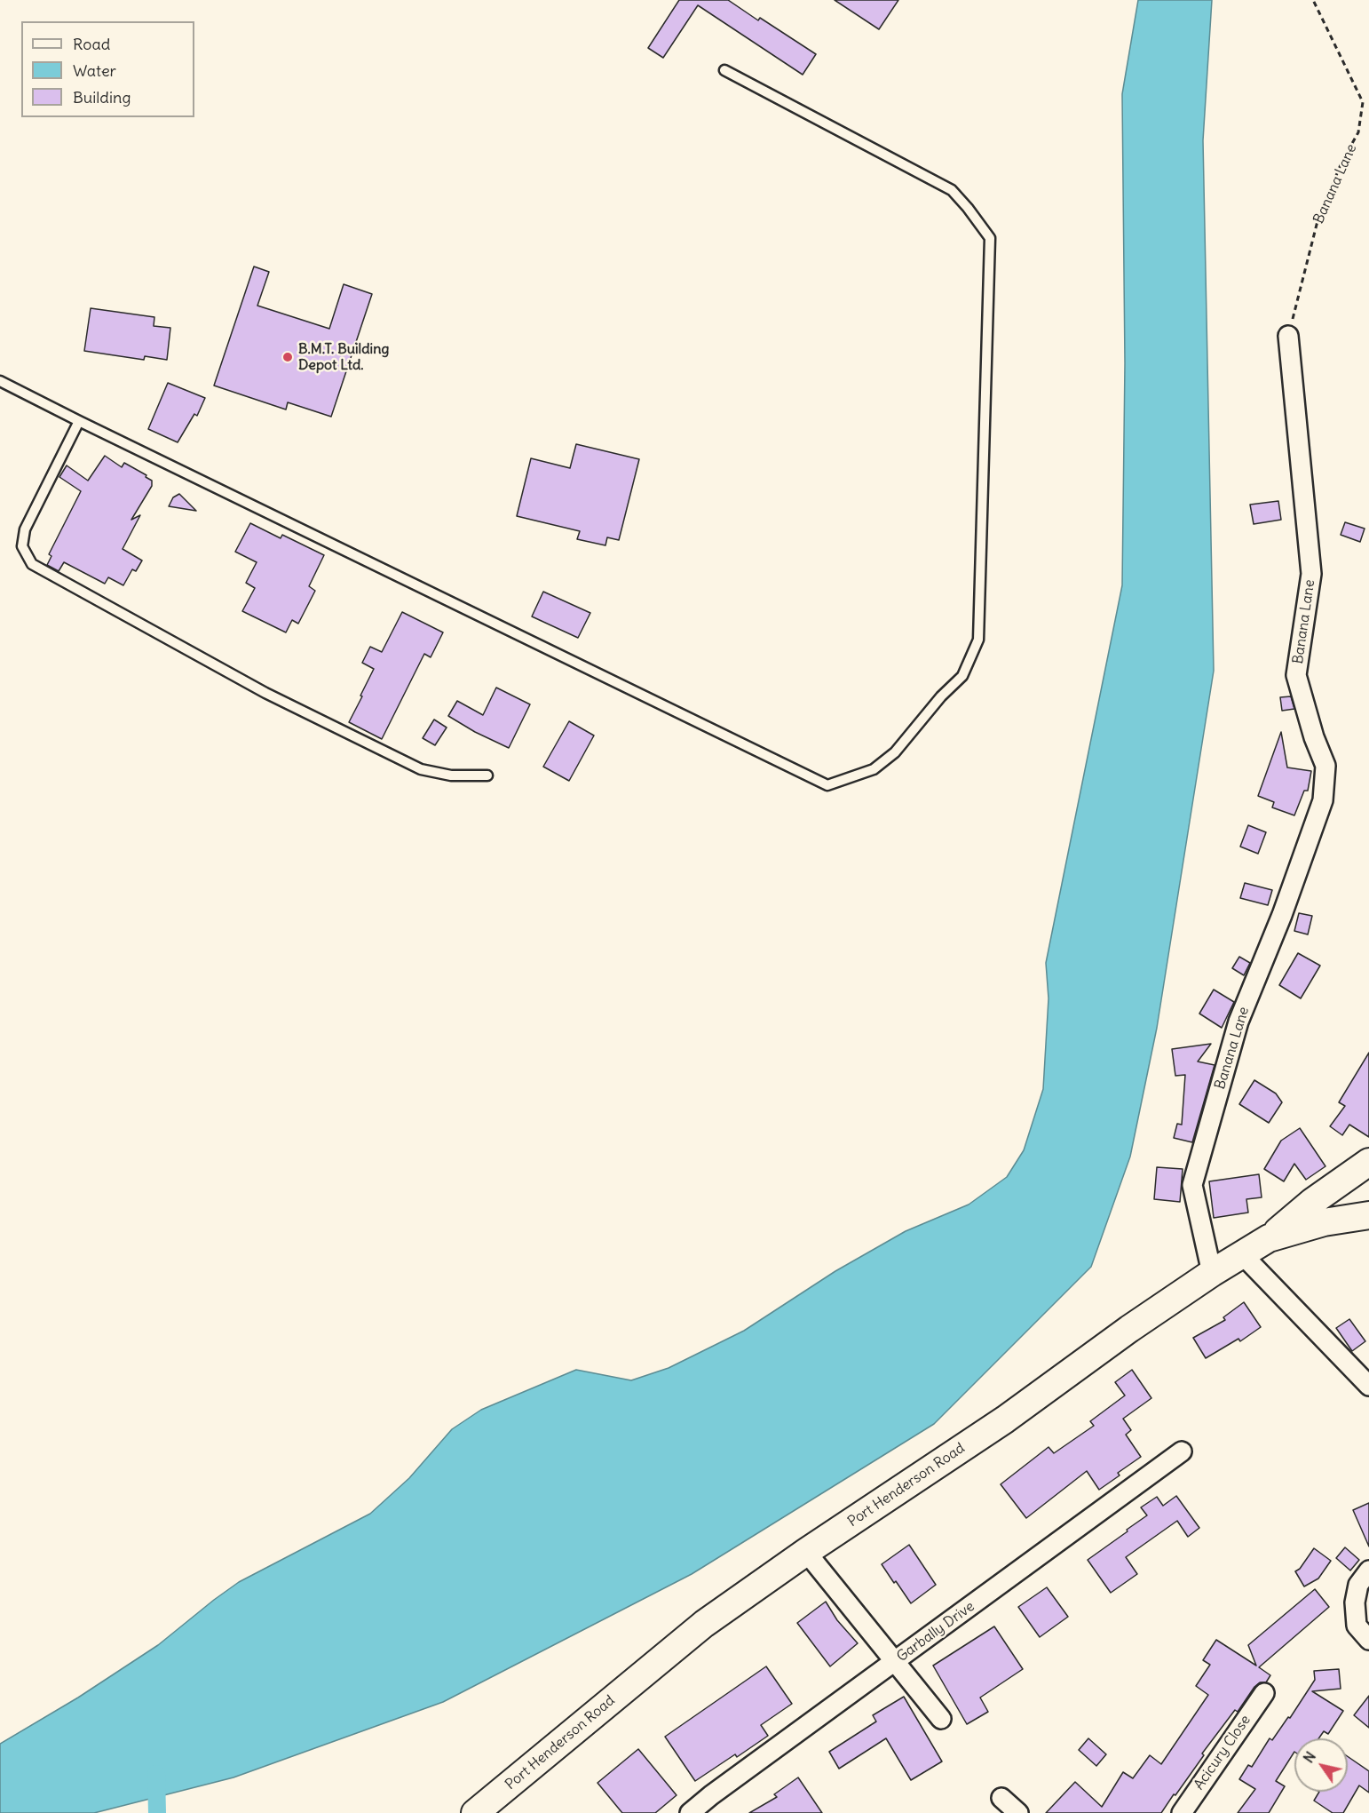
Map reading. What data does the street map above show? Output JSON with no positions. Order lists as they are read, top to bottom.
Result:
{
  "streets": {
    "street": [
      "Banana Lane",
      "Port Henderson Road",
      "Garbally Drive",
      "Acicury Close"
    ]
  },
  "crossings": [
    ["Banana Lane", "Port Henderson Road"]
  ],
  "places": ["B.M.T. Building Depot Ltd."],
  "legend": ["Road", "Water", "Building"],
  "north": "top left"
}
